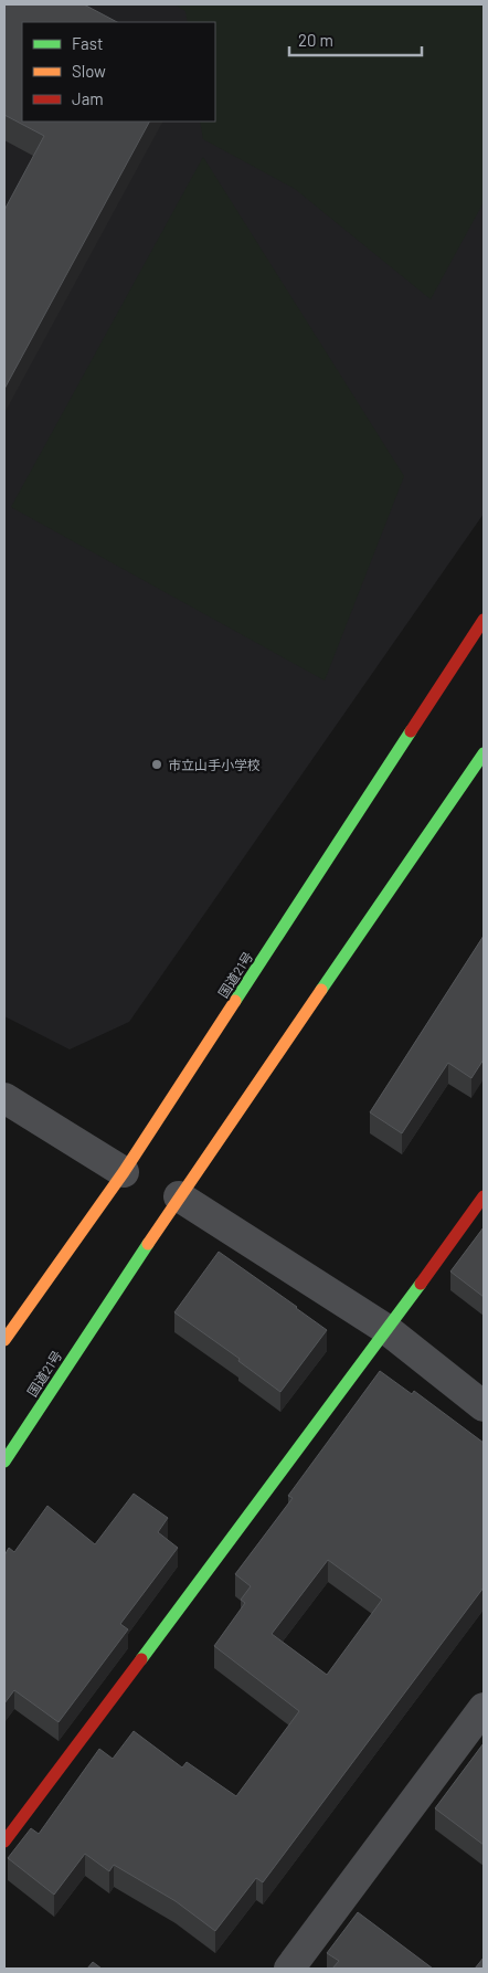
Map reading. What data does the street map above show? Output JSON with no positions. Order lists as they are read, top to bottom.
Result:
{
  "streets": {
    "main road": ["国道21号"]
  },
  "places": ["市立山手小学校"],
  "legend": ["Fast", "Slow", "Jam"],
  "scale_bar": "20 m"
}
